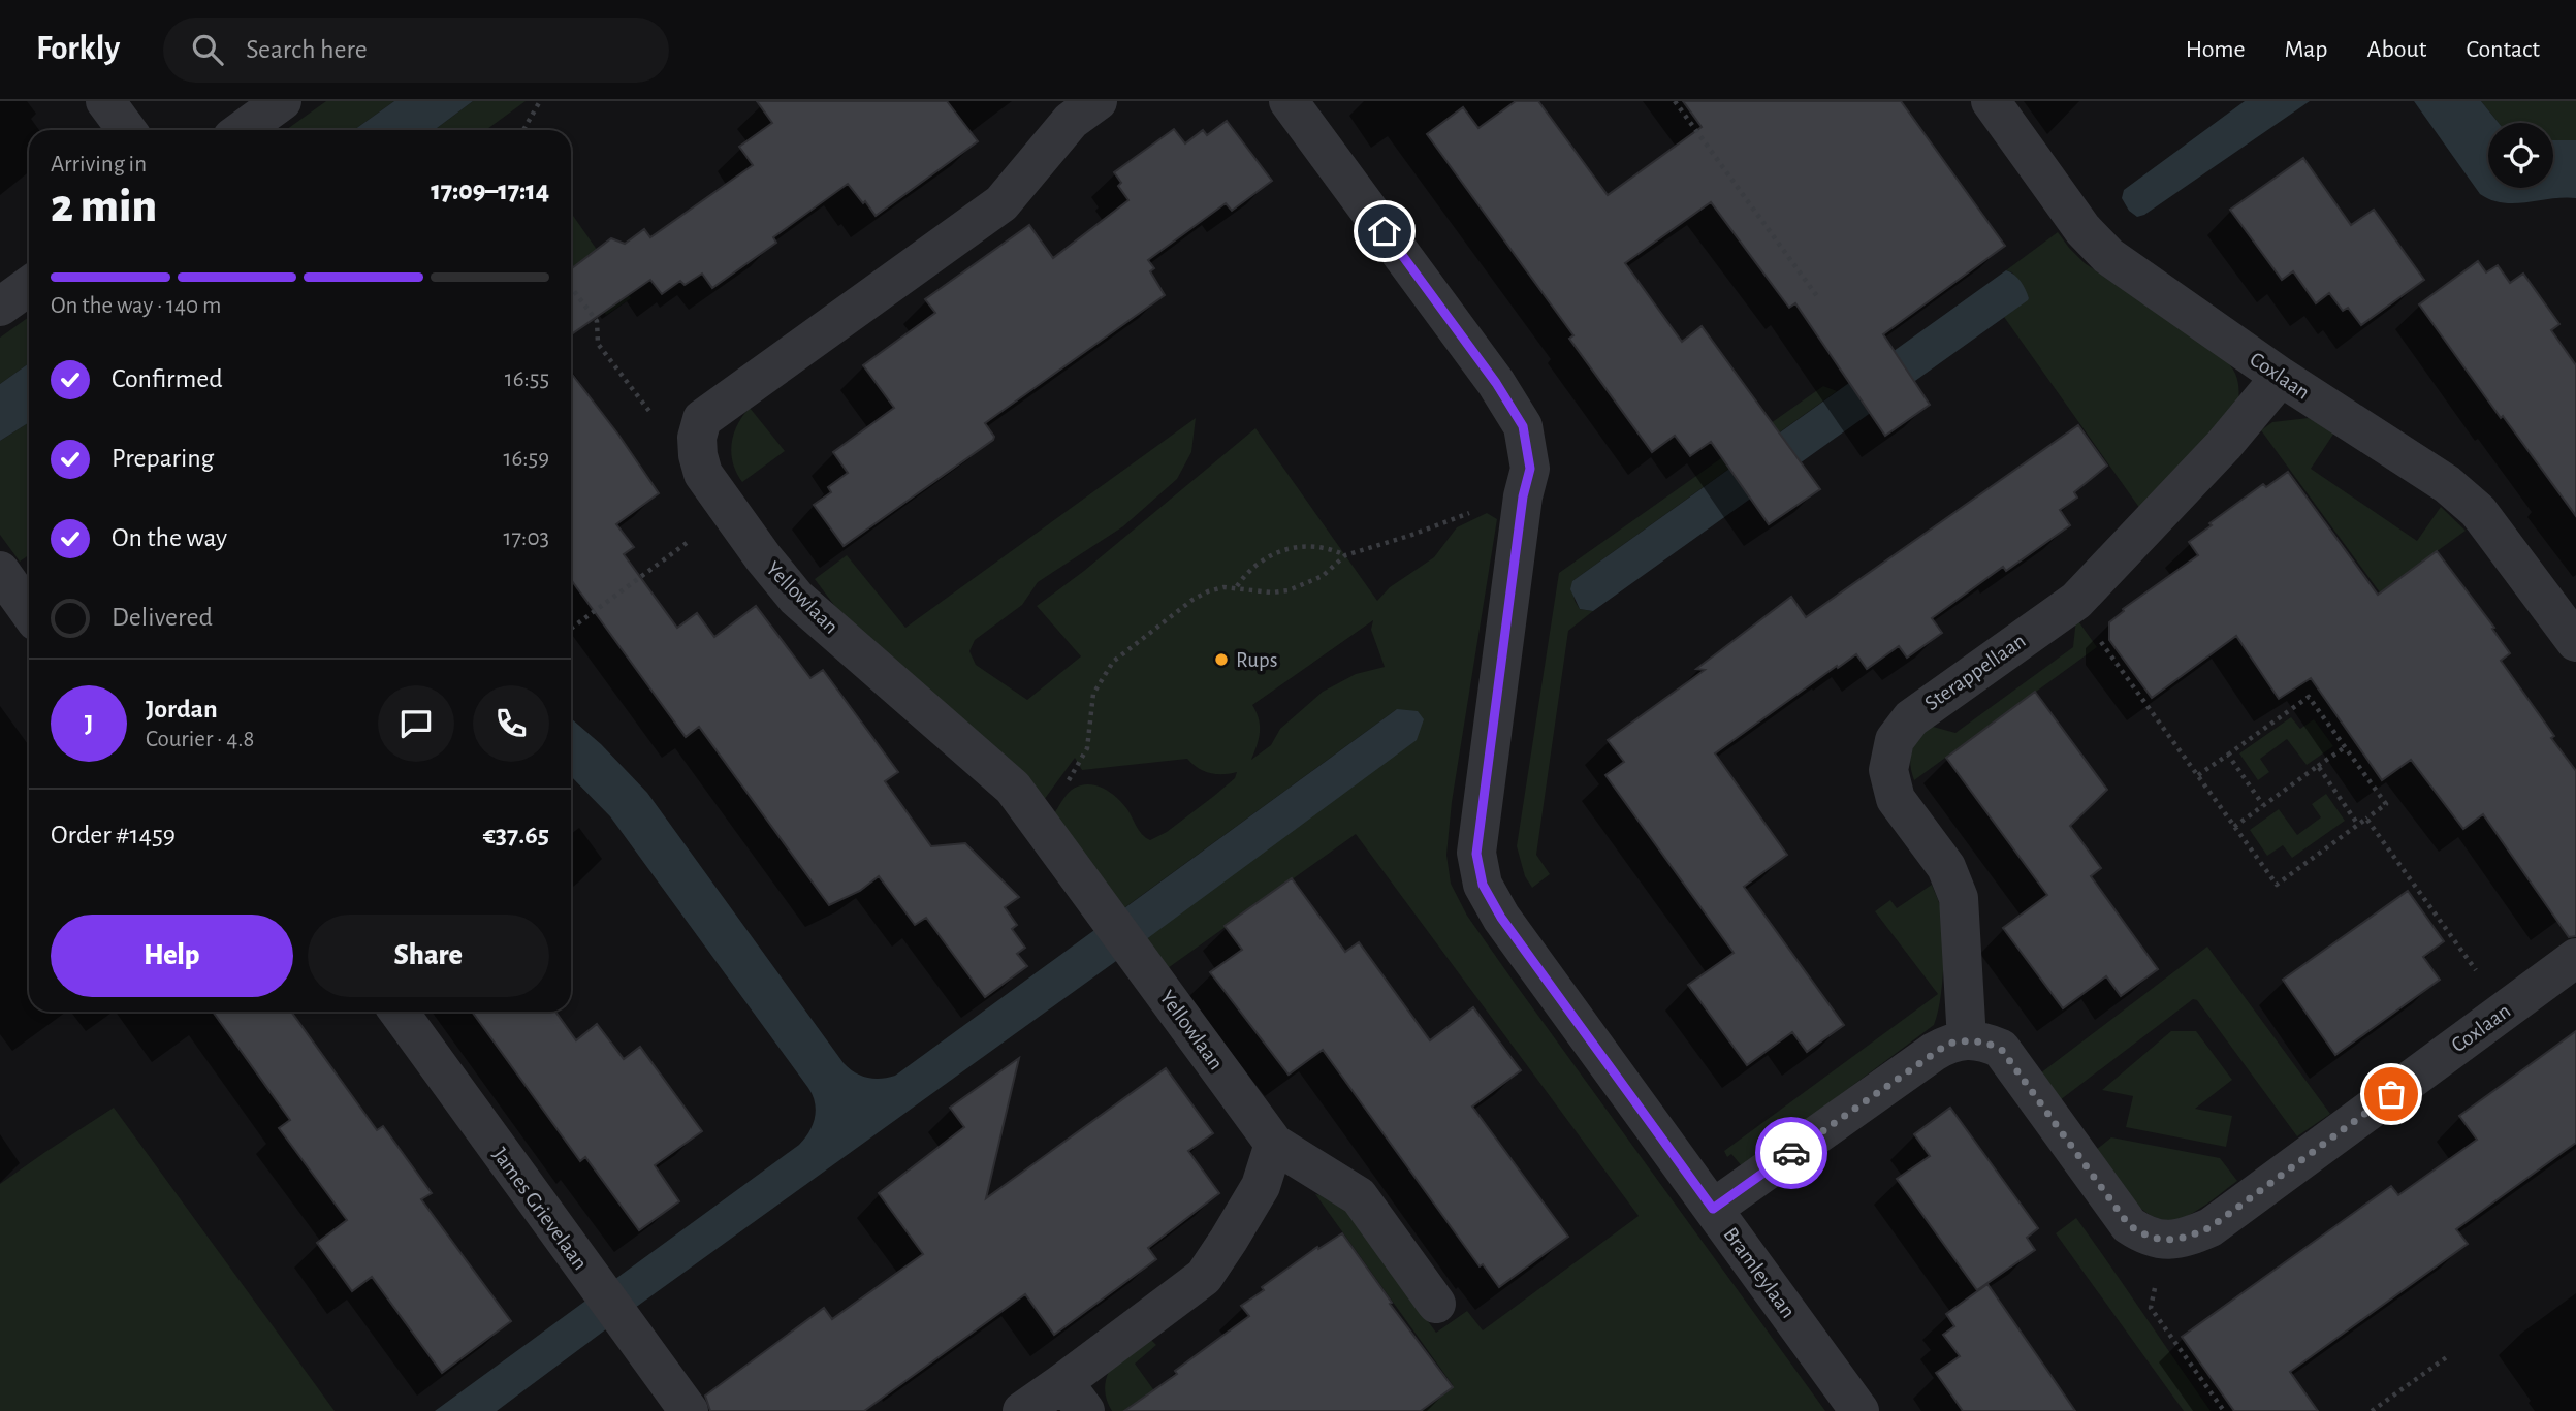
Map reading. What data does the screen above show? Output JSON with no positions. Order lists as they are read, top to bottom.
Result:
{
  "streets": {
    "street": [
      "Coxlaan",
      "Yellowlaan",
      "Sterappellaan",
      "James Grievelaan",
      "Bramleylaan"
    ]
  },
  "crossings": [
    ["Coxlaan", "Sterappellaan"]
  ],
  "places": ["Rups"],
  "page": {
    "header": "Forkly",
    "search": "Search here",
    "nav": [
      "Home",
      "Map",
      "About",
      "Contact"
    ],
    "heading": ["2 min", "Arriving in", "17:09–17:14"],
    "panel": [
      "Jordan",
      "Courier · 4.8",
      "Order #1459",
      "€37.65"
    ],
    "bar": "On the way · 140 m",
    "list": [
      ["Confirmed", "16:55"],
      ["Preparing", "16:59"],
      ["On the way", "17:03"],
      "Delivered"
    ],
    "round": "J",
    "buttons": ["Help", "Share"]
  }
}
